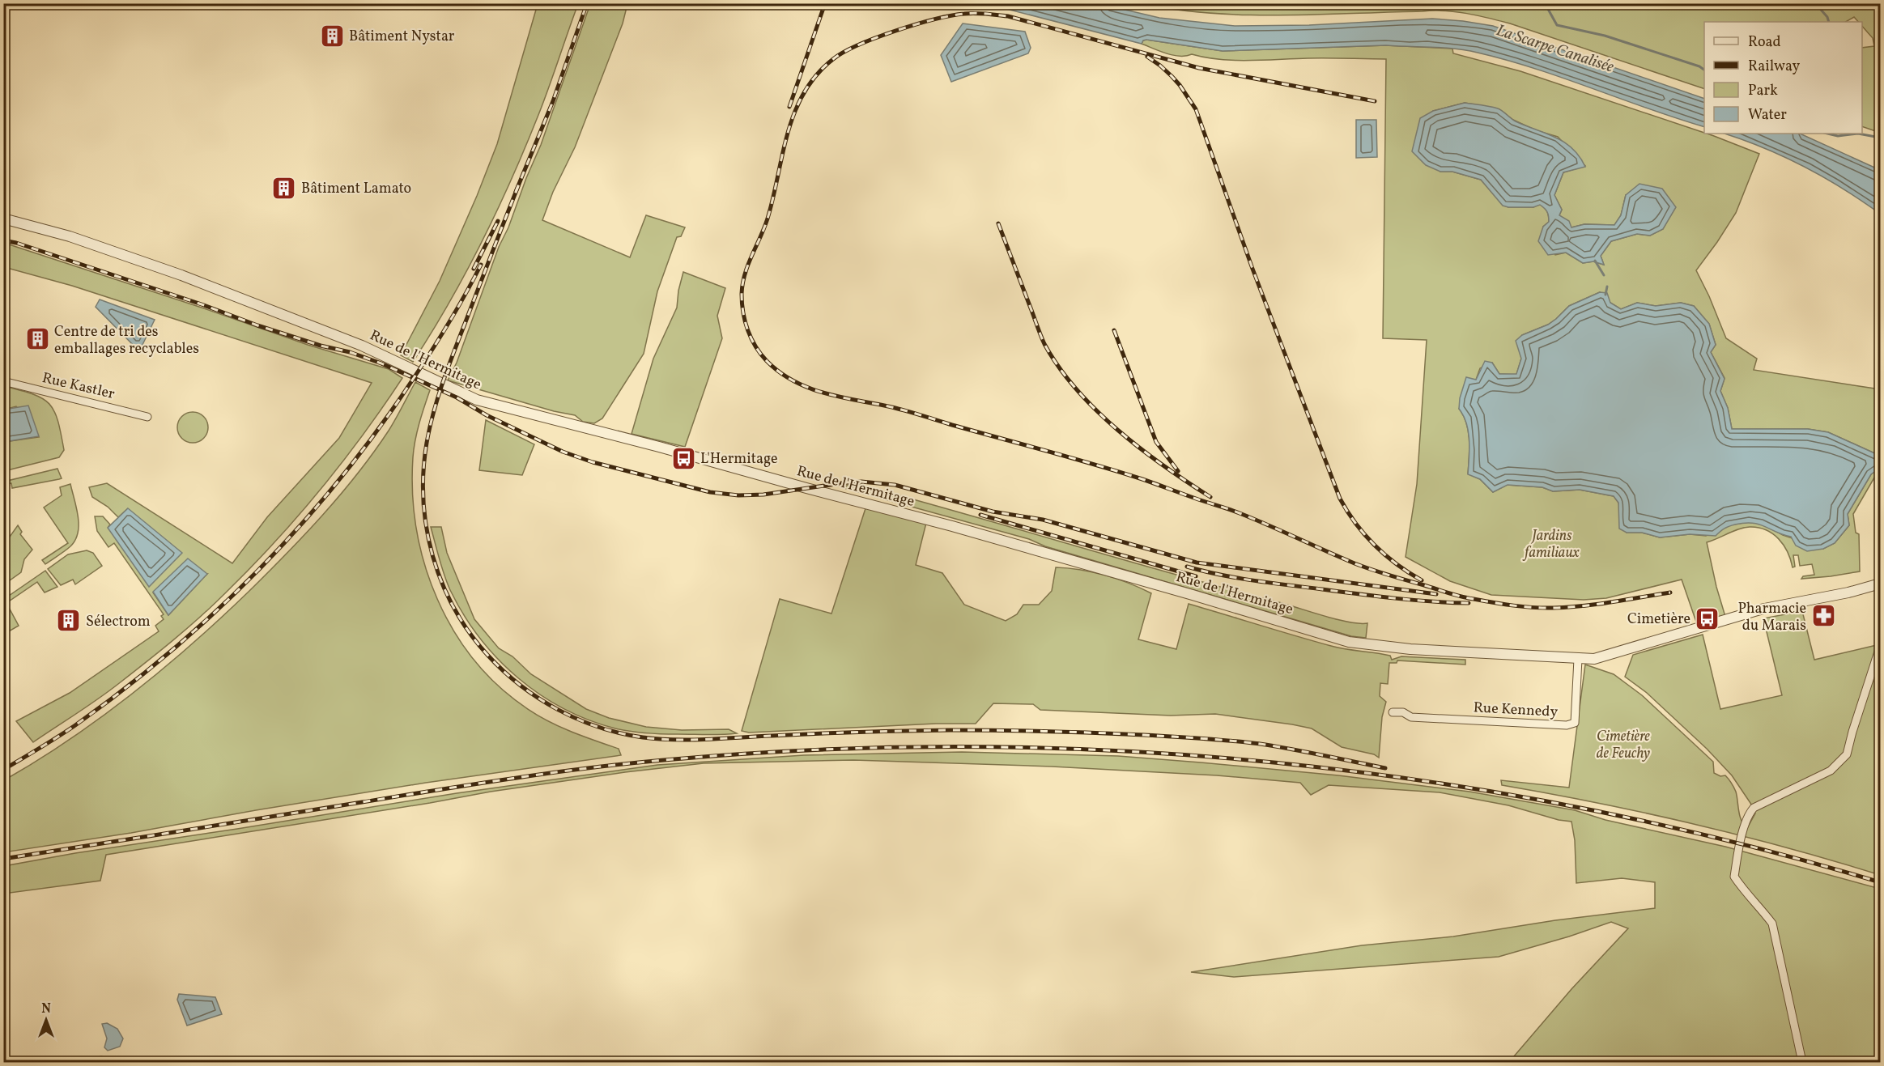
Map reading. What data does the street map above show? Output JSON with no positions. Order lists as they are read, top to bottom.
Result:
{
  "streets": {
    "street": ["Rue de l'Hermitage", "Rue Kastler", "Rue Kennedy"]
  },
  "crossings": [
    ["Rue de l'Hermitage", "Rue Kennedy"]
  ],
  "water": ["La Scarpe Canalisée"],
  "parks": ["Jardins familiaux", "Cimetière de Feuchy"],
  "places": {
    "building": [
      "Bâtiment Nystar",
      "Bâtiment Lamato",
      "Centre de tri des emballages recyclables",
      "Sélectrom"
    ],
    "bus stop": ["L'Hermitage", "Cimetière"],
    "pharmacy": ["Pharmacie du Marais"]
  },
  "legend": [
    "Road",
    "Railway",
    "Park",
    "Water"
  ],
  "north": "top"
}
